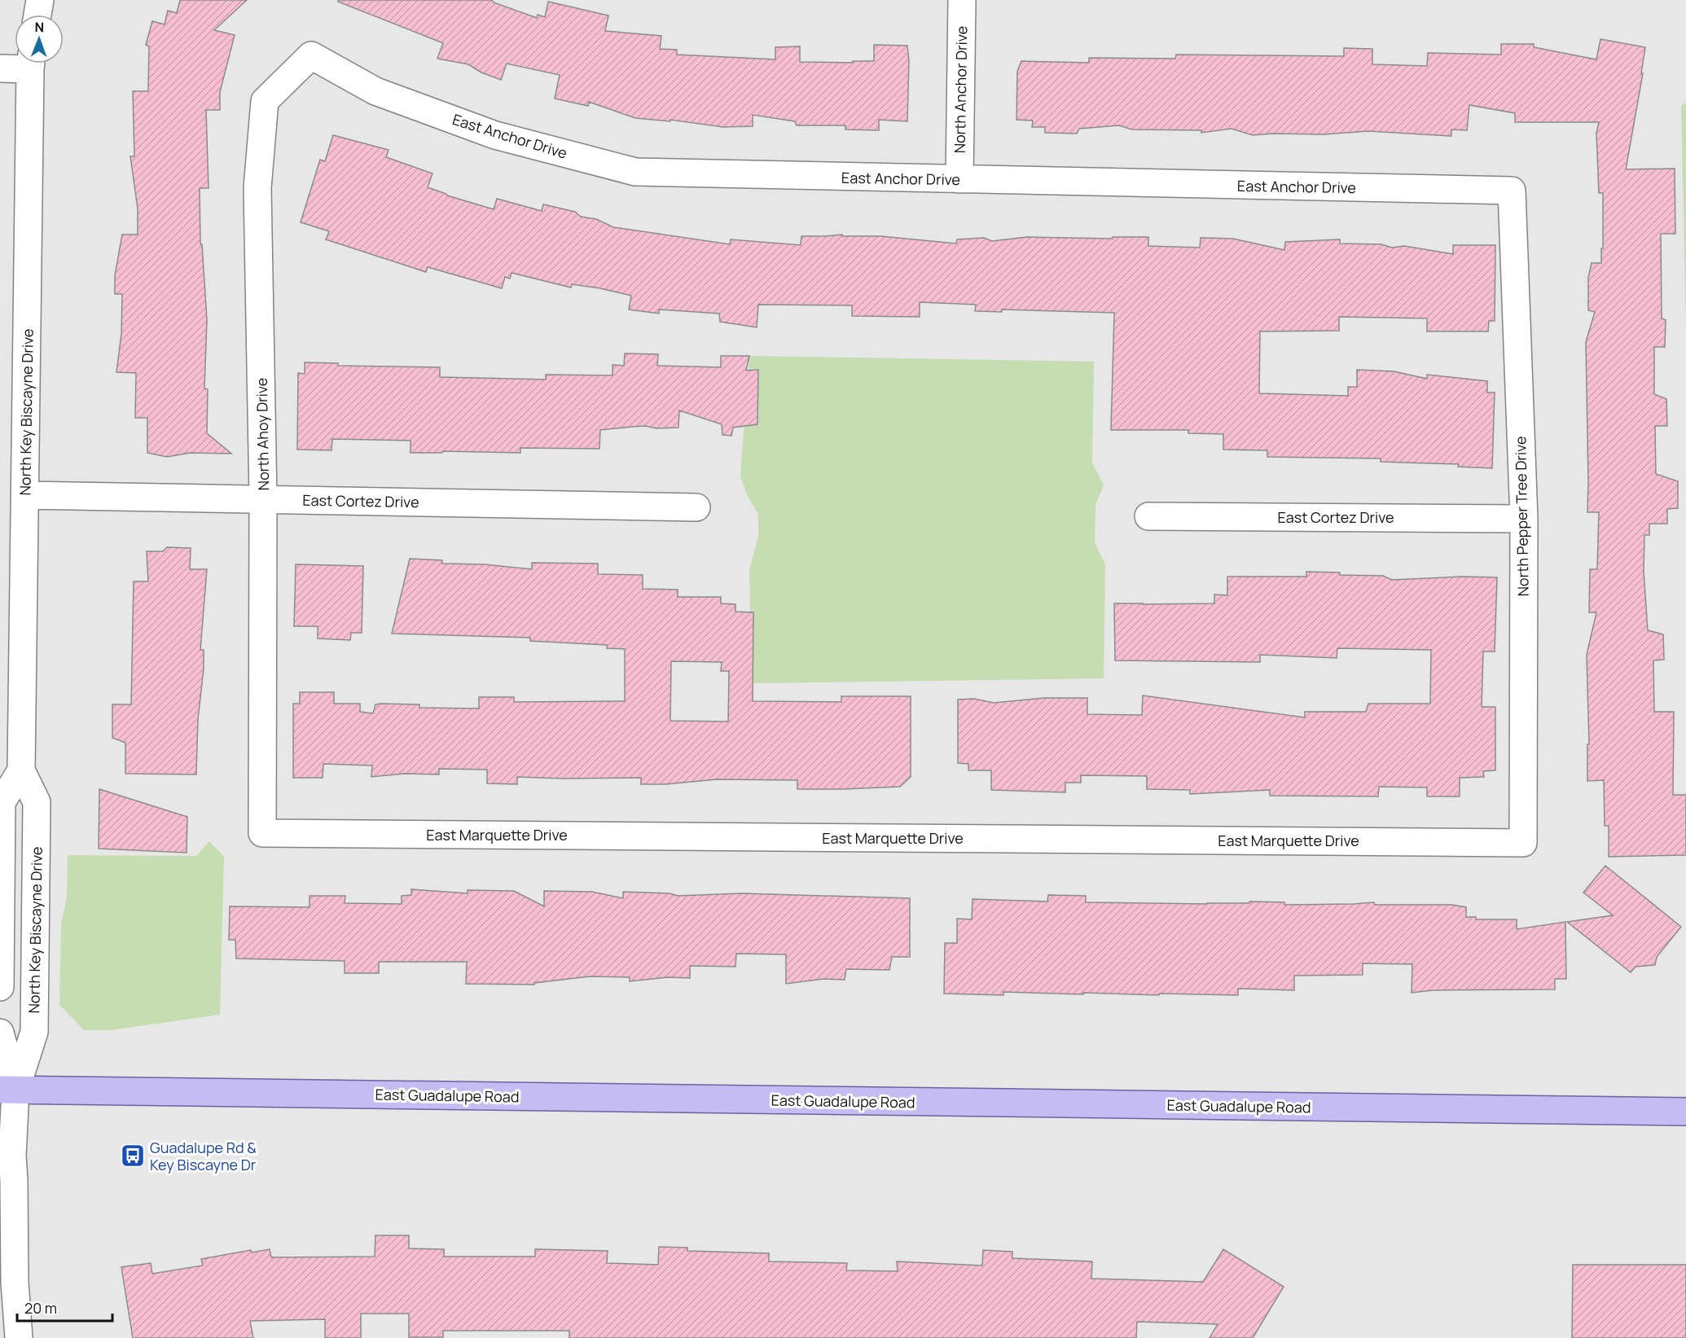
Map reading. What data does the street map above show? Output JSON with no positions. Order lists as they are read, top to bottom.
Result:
{
  "streets": {
    "main road": ["East Guadalupe Road"],
    "street": [
      "North Anchor Drive",
      "East Anchor Drive",
      "North Key Biscayne Drive",
      "North Ahoy Drive",
      "East Cortez Drive",
      "North Pepper Tree Drive",
      "East Marquette Drive"
    ]
  },
  "crossings": [
    ["North Anchor Drive", "East Anchor Drive"],
    ["East Anchor Drive", "North Ahoy Drive"],
    ["East Anchor Drive", "North Pepper Tree Drive"],
    ["North Key Biscayne Drive", "East Cortez Drive"],
    ["North Key Biscayne Drive", "East Guadalupe Road"],
    ["North Ahoy Drive", "East Cortez Drive"],
    ["North Ahoy Drive", "East Marquette Drive"],
    ["East Cortez Drive", "North Pepper Tree Drive"],
    ["North Pepper Tree Drive", "East Marquette Drive"]
  ],
  "places": {
    "bus stop": ["Guadalupe Rd & Key Biscayne Dr"]
  },
  "scale_bar": "20 m",
  "north": "top"
}
